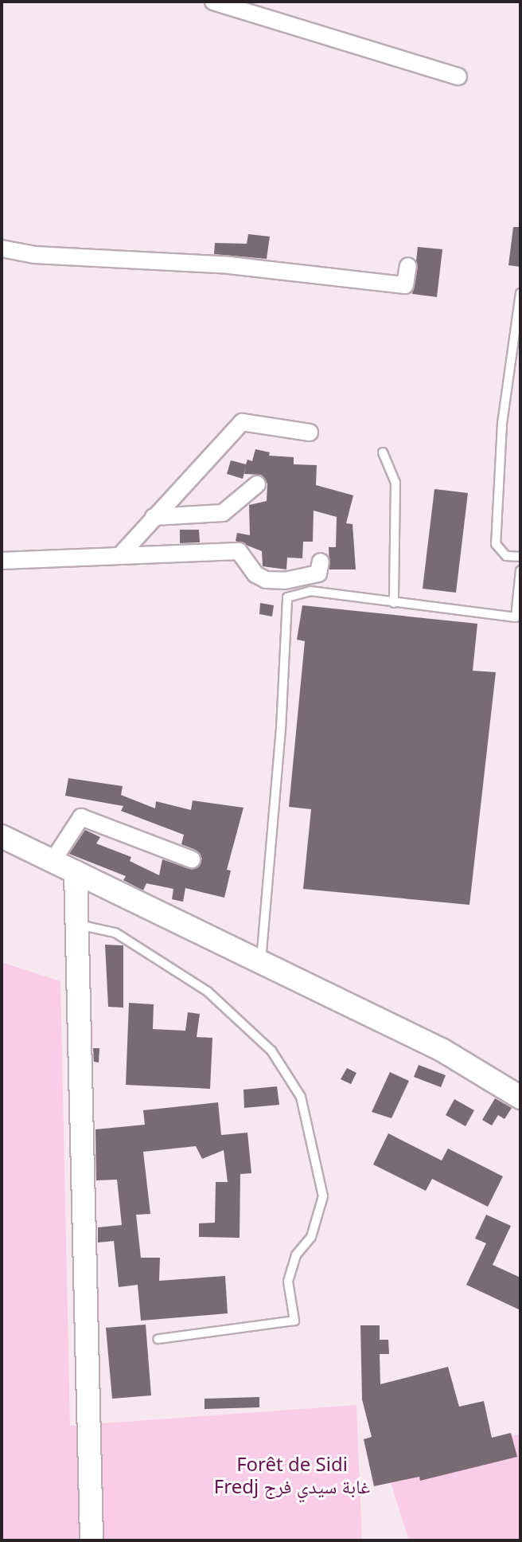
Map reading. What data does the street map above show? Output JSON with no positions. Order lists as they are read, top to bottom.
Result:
{
  "parks": ["Forêt de Sidi Fredj غابة سيدي فرج"]
}
